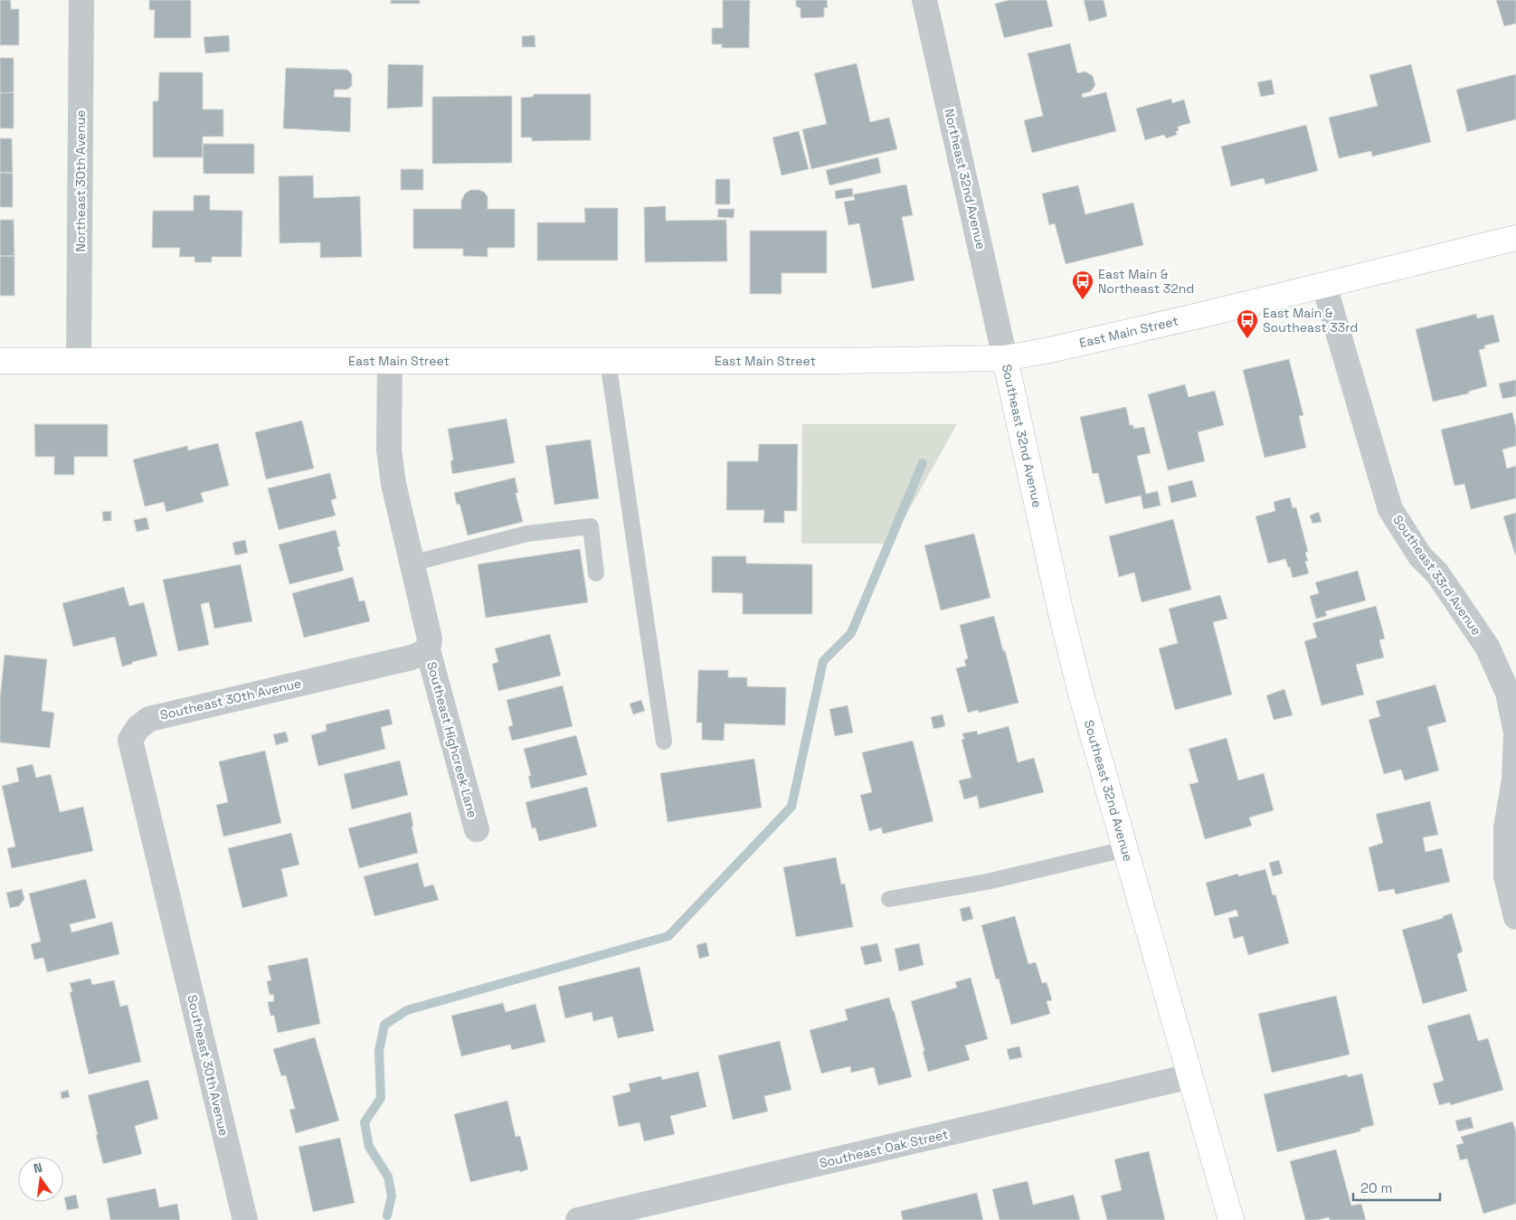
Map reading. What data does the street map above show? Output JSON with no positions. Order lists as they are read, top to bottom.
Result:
{
  "streets": {
    "main road": ["East Main Street", "Southeast 32nd Avenue"],
    "street": [
      "Northeast 32nd Avenue",
      "Northeast 30th Avenue",
      "Southeast 33rd Avenue",
      "Southeast 30th Avenue",
      "Southeast Highcreek Lane",
      "Southeast Oak Street"
    ]
  },
  "crossings": [
    ["Northeast 32nd Avenue", "East Main Street"],
    ["Northeast 32nd Avenue", "Southeast 32nd Avenue"],
    ["Northeast 30th Avenue", "East Main Street"],
    ["East Main Street", "Southeast 32nd Avenue"],
    ["East Main Street", "Southeast 33rd Avenue"],
    ["Southeast 32nd Avenue", "Southeast Oak Street"],
    ["Southeast 30th Avenue", "Southeast Highcreek Lane"]
  ],
  "places": {
    "bus stop": ["East Main & Northeast 32nd", "East Main & Southeast 33rd"]
  },
  "scale_bar": "20 m",
  "north": "top"
}
